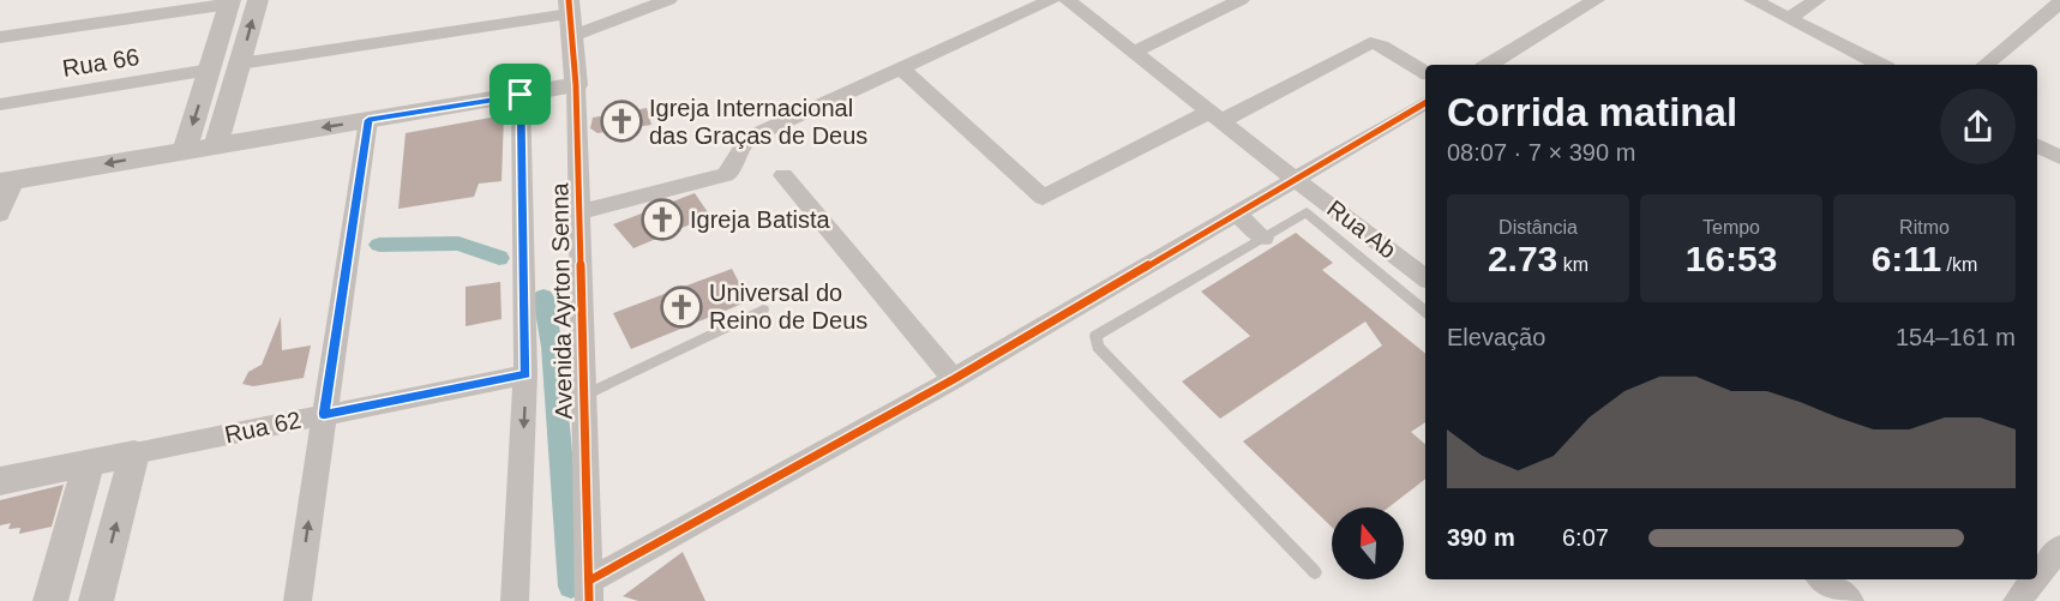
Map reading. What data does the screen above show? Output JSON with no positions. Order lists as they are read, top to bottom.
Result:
{
  "streets": {
    "street": [
      "Rua 66",
      "Rua Ab",
      "Avenida Ayrton Senna",
      "Rua 62"
    ]
  },
  "places": {
    "church": ["Igreja Internacional das Graças de Deus", "Igreja Batista", "Universal do Reino de Deus"]
  },
  "north": "top",
  "page": {
    "heading": ["Corrida matinal", "08:07 · 7 × 390 m"],
    "stats": [
      ["Distância", "2.73 km"],
      ["Tempo", "16:53"],
      ["Ritmo", "6:11 /km"]
    ],
    "chart": ["Elevação", "154–161 m"],
    "list": [
      {
        "name": "390 m",
        "note": "6:07"
      }
    ]
  }
}
